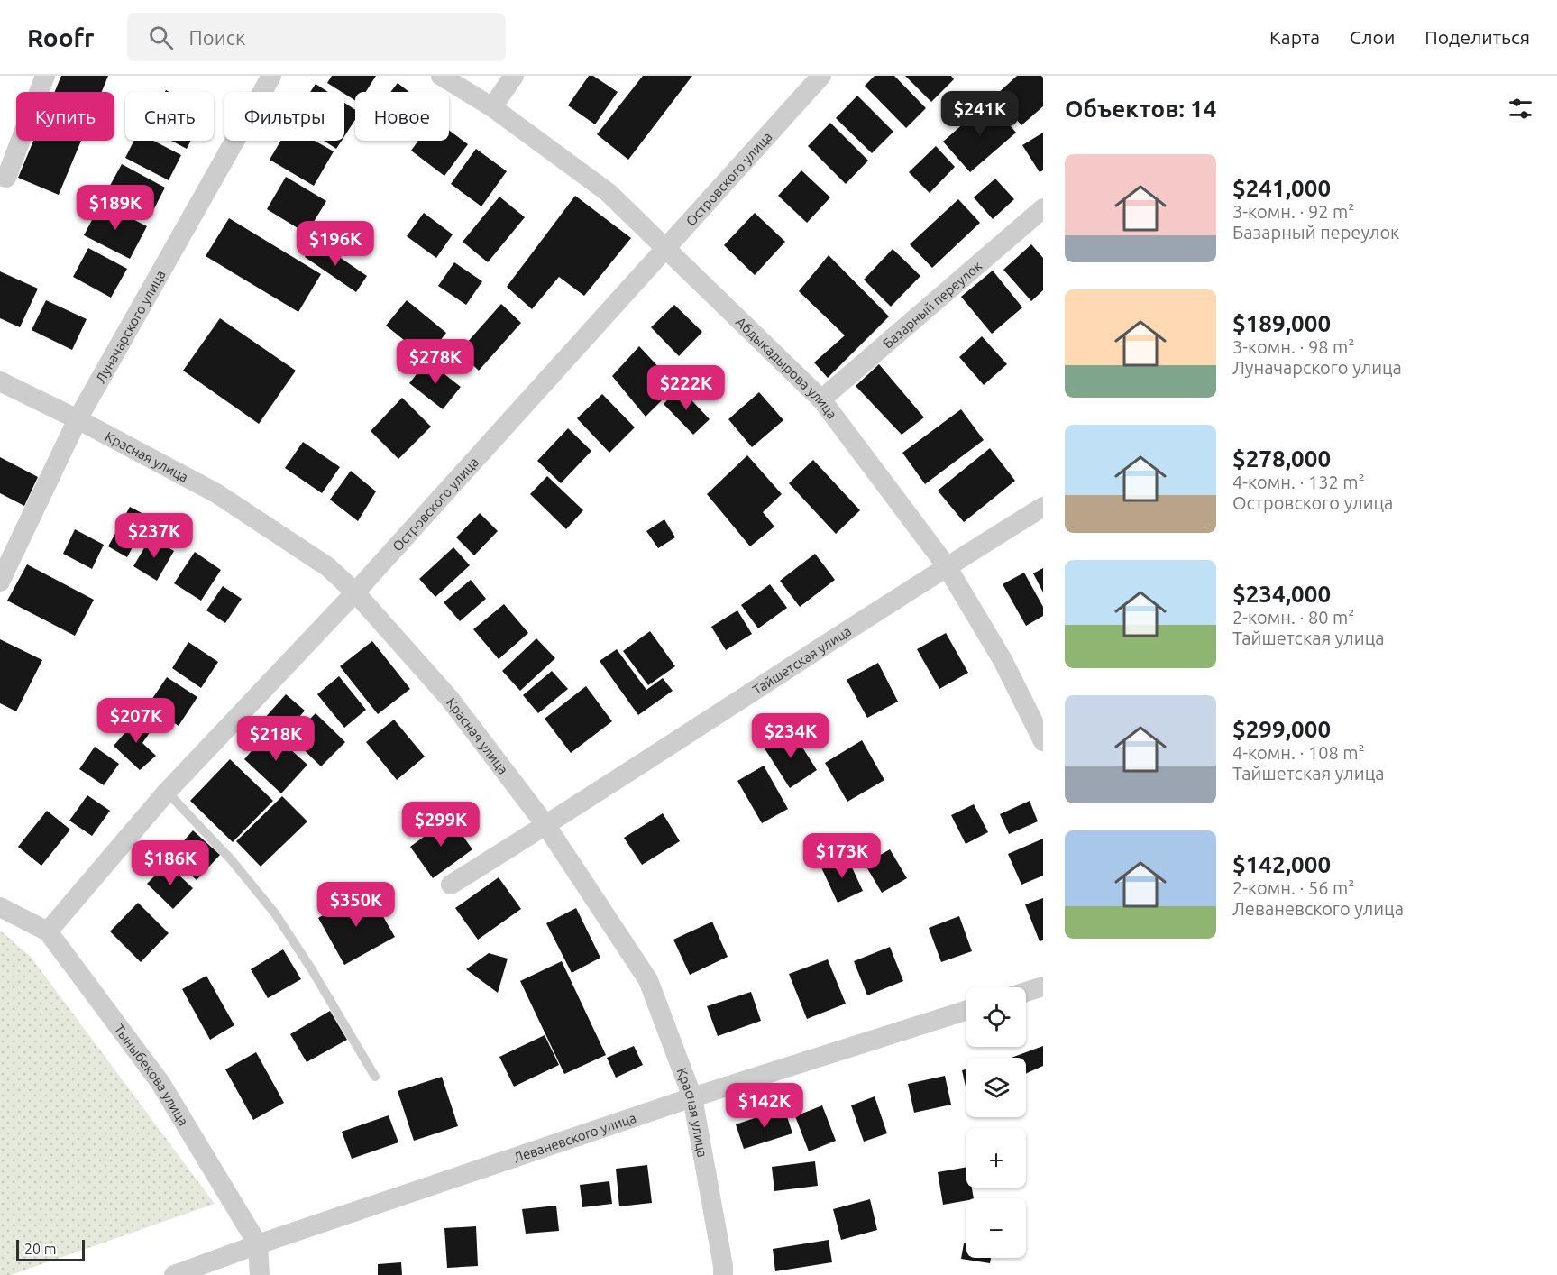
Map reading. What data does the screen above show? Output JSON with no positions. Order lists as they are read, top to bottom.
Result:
{
  "streets": {
    "street": [
      "Островского улица",
      "Базарный переулок",
      "Луначарского улица",
      "Абдыкадырова улица",
      "Красная улица",
      "Тайшетская улица",
      "Тыныбекова улица",
      "Леваневского улица"
    ]
  },
  "crossings": [
    ["Островского улица", "Абдыкадырова улица"],
    ["Островского улица", "Красная улица"],
    ["Островского улица", "Тыныбекова улица"],
    ["Базарный переулок", "Абдыкадырова улица"],
    ["Луначарского улица", "Красная улица"],
    ["Абдыкадырова улица", "Тайшетская улица"],
    ["Красная улица", "Тайшетская улица"],
    ["Красная улица", "Леваневского улица"],
    ["Тыныбекова улица", "Леваневского улица"]
  ],
  "scale_bar": "20 m",
  "page": {
    "header": "Roofr",
    "search": "Поиск",
    "nav": ["Карта", "Слои", "Поделиться"],
    "heading": "Объектов: 14",
    "price": [
      "$241K",
      "$189K",
      "$196K",
      "$278K",
      "$222K",
      "$237K",
      "$207K",
      "$234K",
      "$218K",
      "$299K",
      "$173K",
      "$186K",
      "$350K",
      "$142K"
    ],
    "chip": [
      "Купить",
      "Снять",
      "Фильтры",
      "Новое"
    ],
    "list": [
      {
        "name": "$241,000",
        "note": "3-комн. · 92 m² · Базарный переулок"
      },
      {
        "name": "$189,000",
        "note": "3-комн. · 98 m² · Луначарского улица"
      },
      {
        "name": "$278,000",
        "note": "4-комн. · 132 m² · Островского улица"
      },
      {
        "name": "$234,000",
        "note": "2-комн. · 80 m² · Тайшетская улица"
      },
      {
        "name": "$299,000",
        "note": "4-комн. · 108 m² · Тайшетская улица"
      },
      {
        "name": "$142,000",
        "note": "2-комн. · 56 m² · Леваневского улица"
      }
    ],
    "map_buttons": ["+", "−"],
    "scale": "20 m"
  }
}
